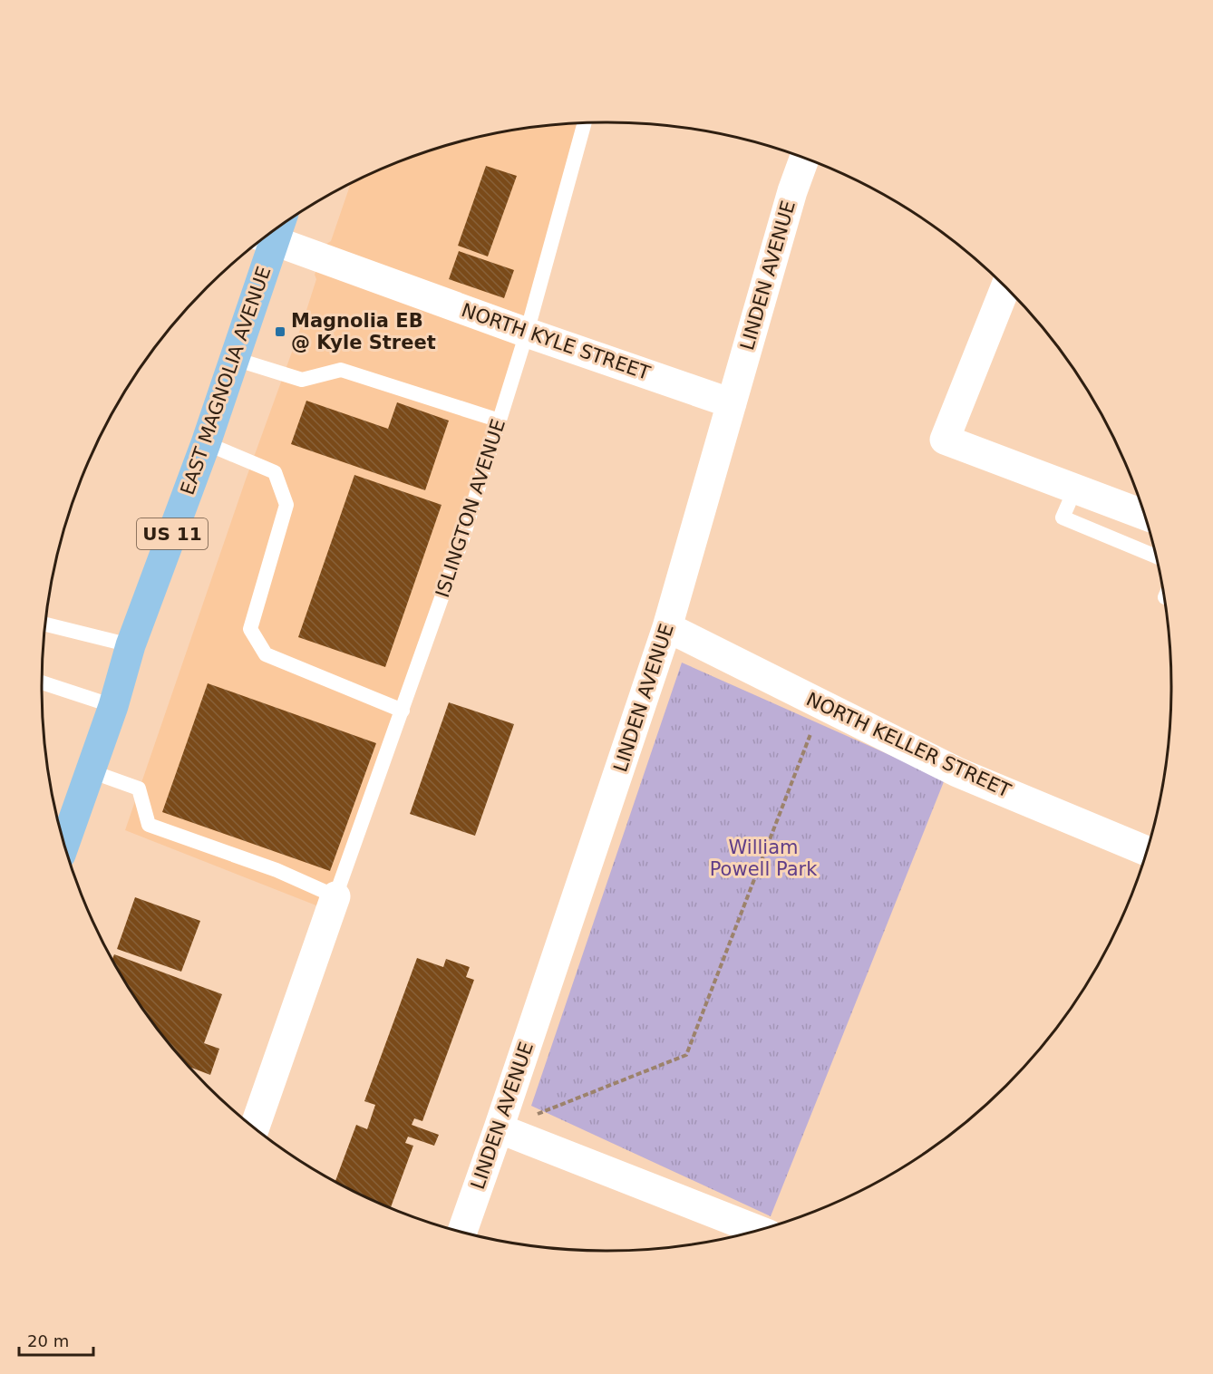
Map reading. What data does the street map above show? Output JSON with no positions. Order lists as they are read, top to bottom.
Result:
{
  "streets": {
    "main road": ["EAST MAGNOLIA AVENUE", "US 11"],
    "street": ["LINDEN AVENUE", "NORTH KYLE STREET", "NORTH KELLER STREET"],
    "lane": ["ISLINGTON AVENUE"]
  },
  "crossings": [
    ["LINDEN AVENUE", "NORTH KYLE STREET"],
    ["LINDEN AVENUE", "NORTH KELLER STREET"],
    ["NORTH KYLE STREET", "ISLINGTON AVENUE"]
  ],
  "parks": ["William Powell Park"],
  "places": {
    "transit": ["Magnolia EB @ Kyle Street"]
  },
  "scale_bar": "20 m"
}
